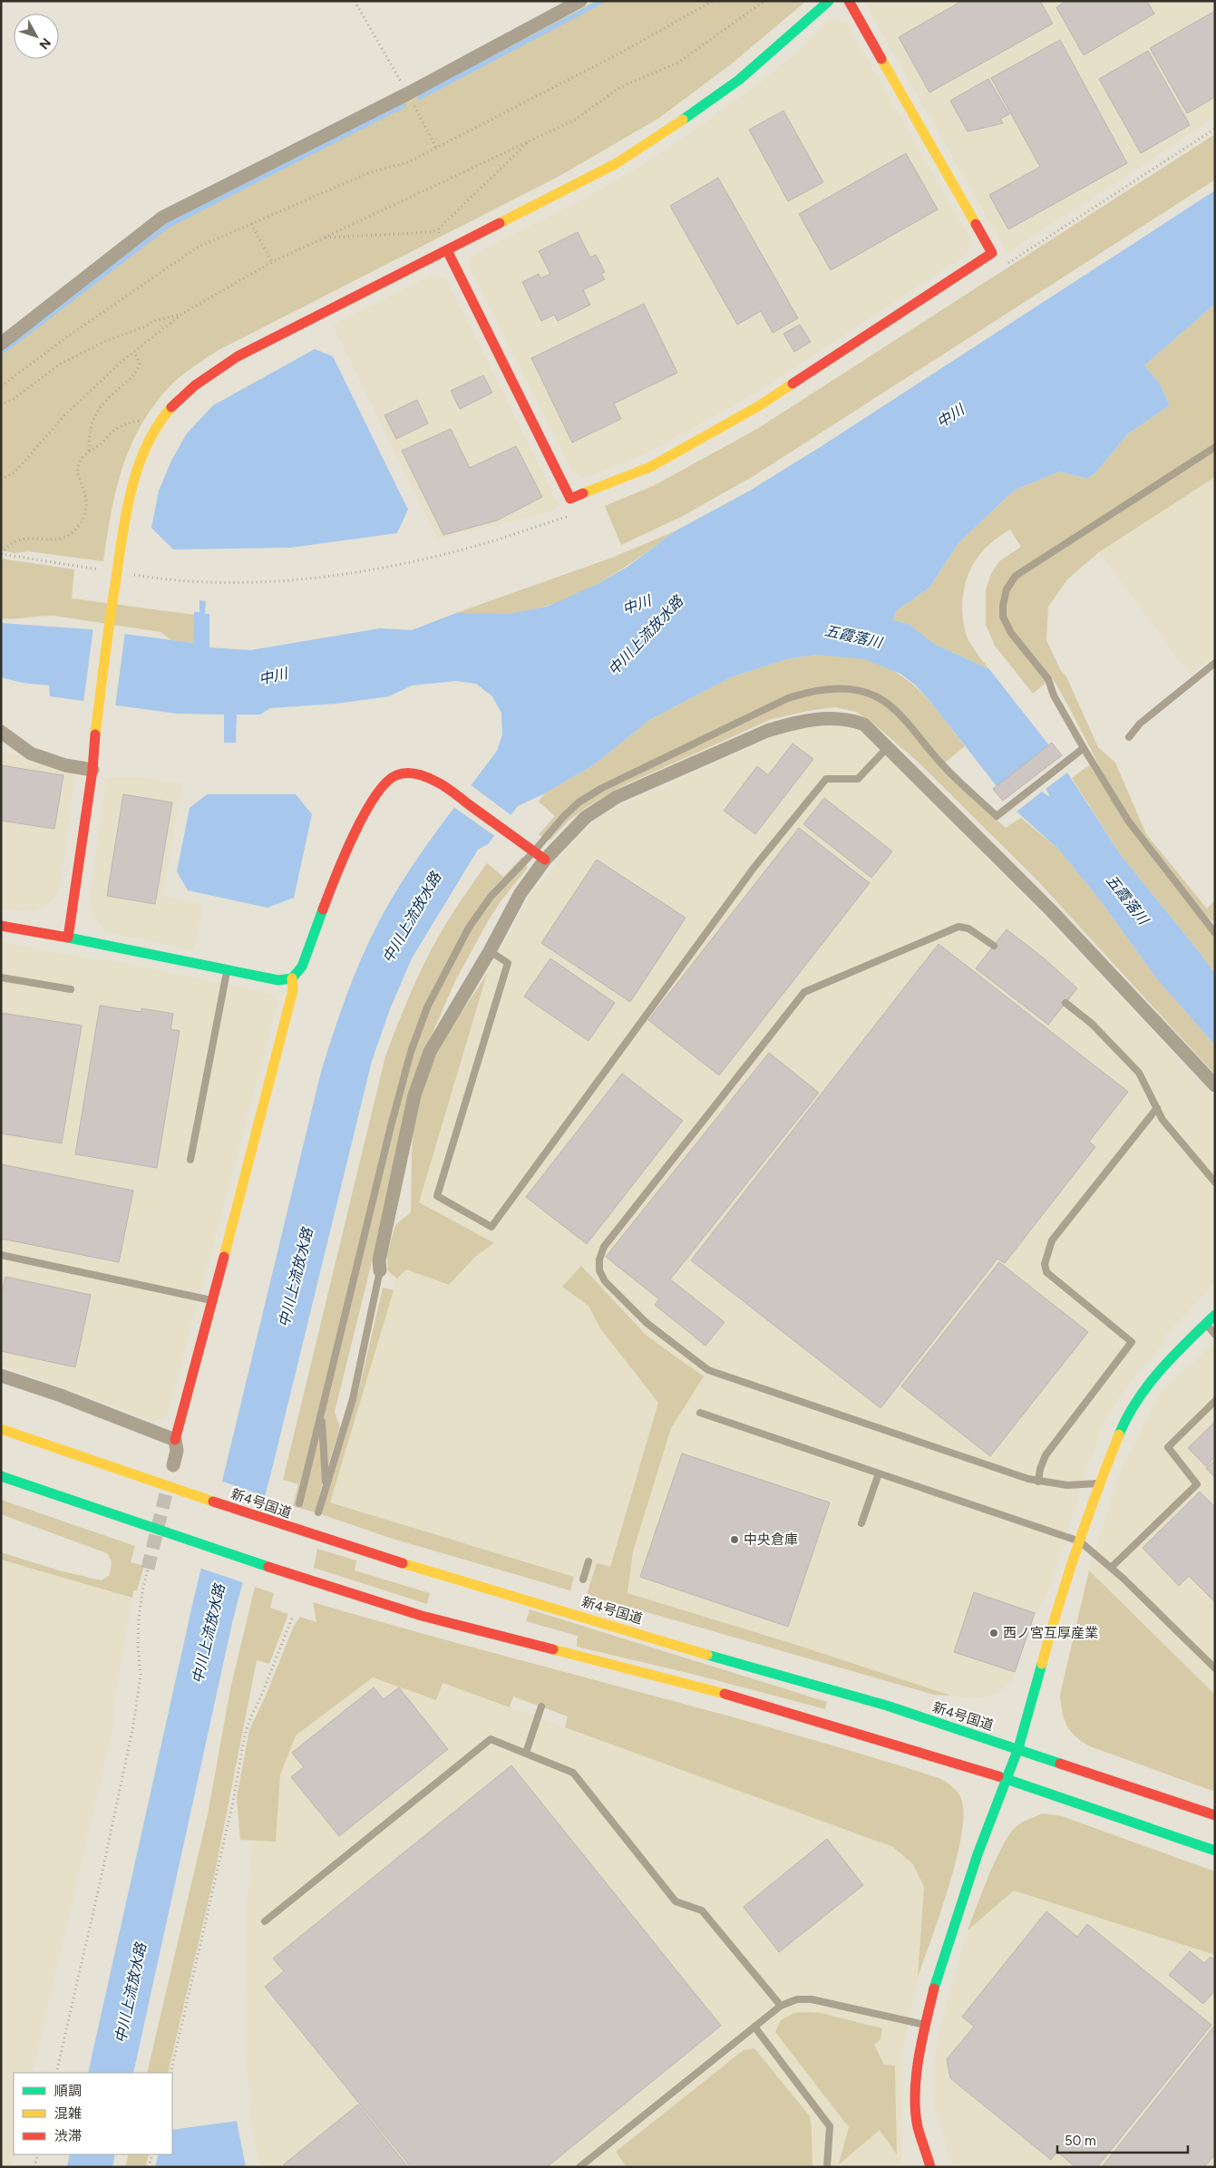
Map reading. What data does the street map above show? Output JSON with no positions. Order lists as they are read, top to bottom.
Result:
{
  "streets": {
    "main road": ["新4号国道"]
  },
  "water": ["中川", "中川上流放水路", "五霞落川"],
  "places": ["中央倉庫", "西ノ宮互厚産業"],
  "legend": ["順調", "混雑", "渋滞"],
  "scale_bar": "50 m",
  "north": "bottom right"
}
